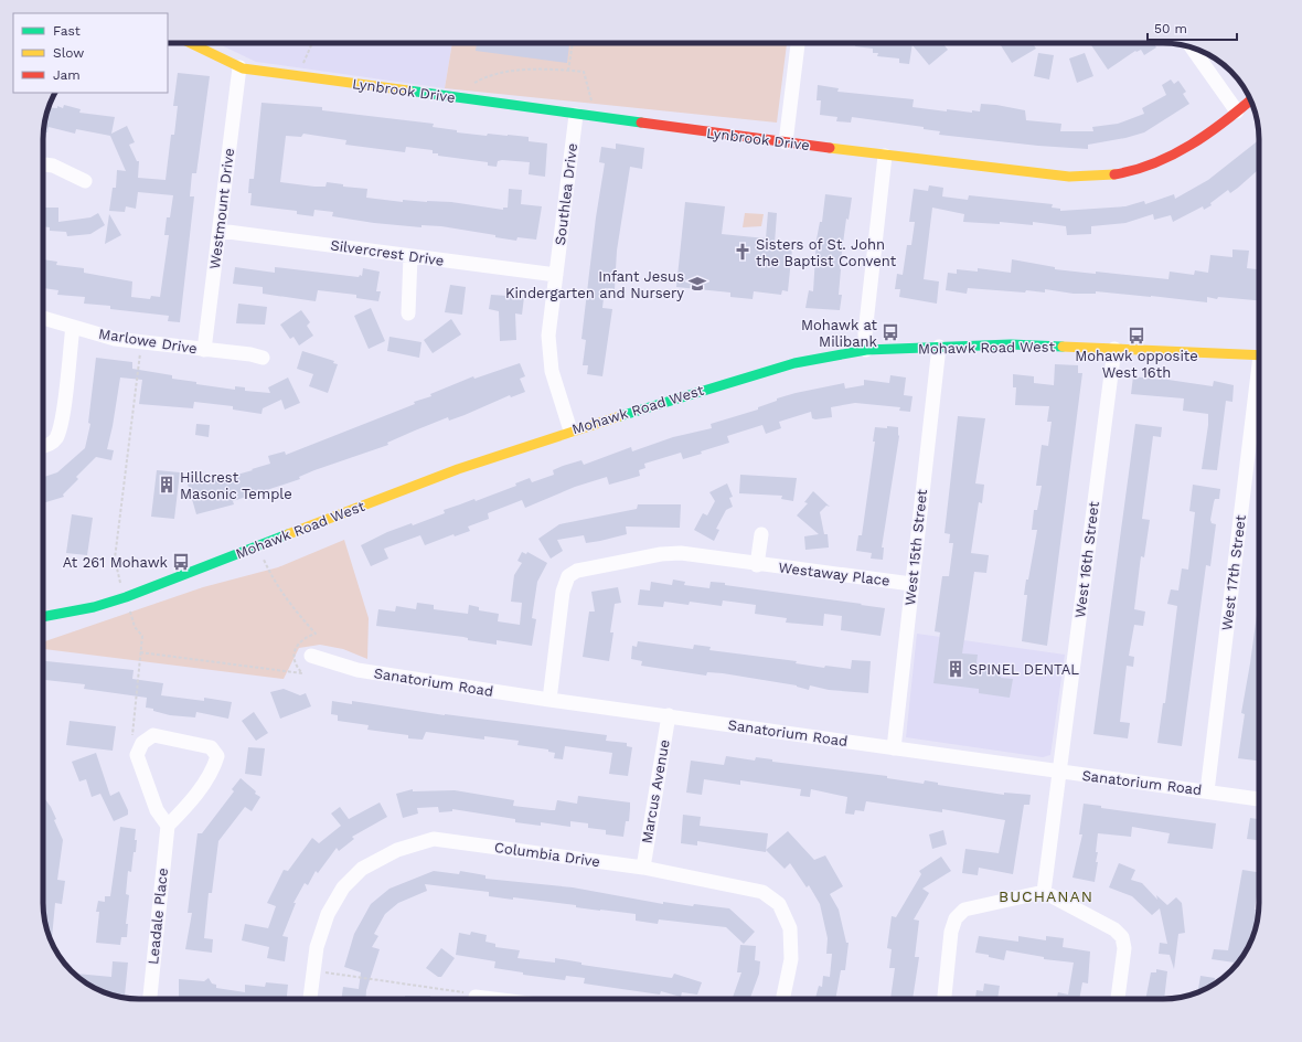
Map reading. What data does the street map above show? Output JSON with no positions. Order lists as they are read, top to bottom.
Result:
{
  "streets": {
    "main road": ["Lynbrook Drive", "Mohawk Road West"],
    "street": [
      "Southlea Drive",
      "Westmount Drive",
      "Silvercrest Drive",
      "Marlowe Drive",
      "West 15th Street",
      "West 16th Street",
      "West 17th Street",
      "Westaway Place",
      "Sanatorium Road",
      "Marcus Avenue",
      "Columbia Drive",
      "Leadale Place"
    ]
  },
  "crossings": [
    ["Lynbrook Drive", "Southlea Drive"],
    ["Lynbrook Drive", "Westmount Drive"],
    ["Southlea Drive", "Silvercrest Drive"],
    ["Southlea Drive", "Mohawk Road West"],
    ["Westmount Drive", "Silvercrest Drive"],
    ["Westmount Drive", "Marlowe Drive"],
    ["Mohawk Road West", "West 15th Street"],
    ["Mohawk Road West", "West 16th Street"],
    ["West 15th Street", "Westaway Place"],
    ["West 15th Street", "Sanatorium Road"],
    ["West 16th Street", "Sanatorium Road"],
    ["West 17th Street", "Sanatorium Road"],
    ["Westaway Place", "Sanatorium Road"],
    ["Sanatorium Road", "Marcus Avenue"],
    ["Marcus Avenue", "Columbia Drive"]
  ],
  "districts": ["BUCHANAN"],
  "places": {
    "church": ["Sisters of St. John the Baptist Convent"],
    "school or university": ["Infant Jesus Kindergarten and Nursery"],
    "bus stop": ["Mohawk at Milibank", "Mohawk opposite West 16th", "At 261 Mohawk"],
    "building": ["Hillcrest Masonic Temple", "SPINEL DENTAL"]
  },
  "legend": ["Fast", "Slow", "Jam"],
  "scale_bar": "50 m"
}
